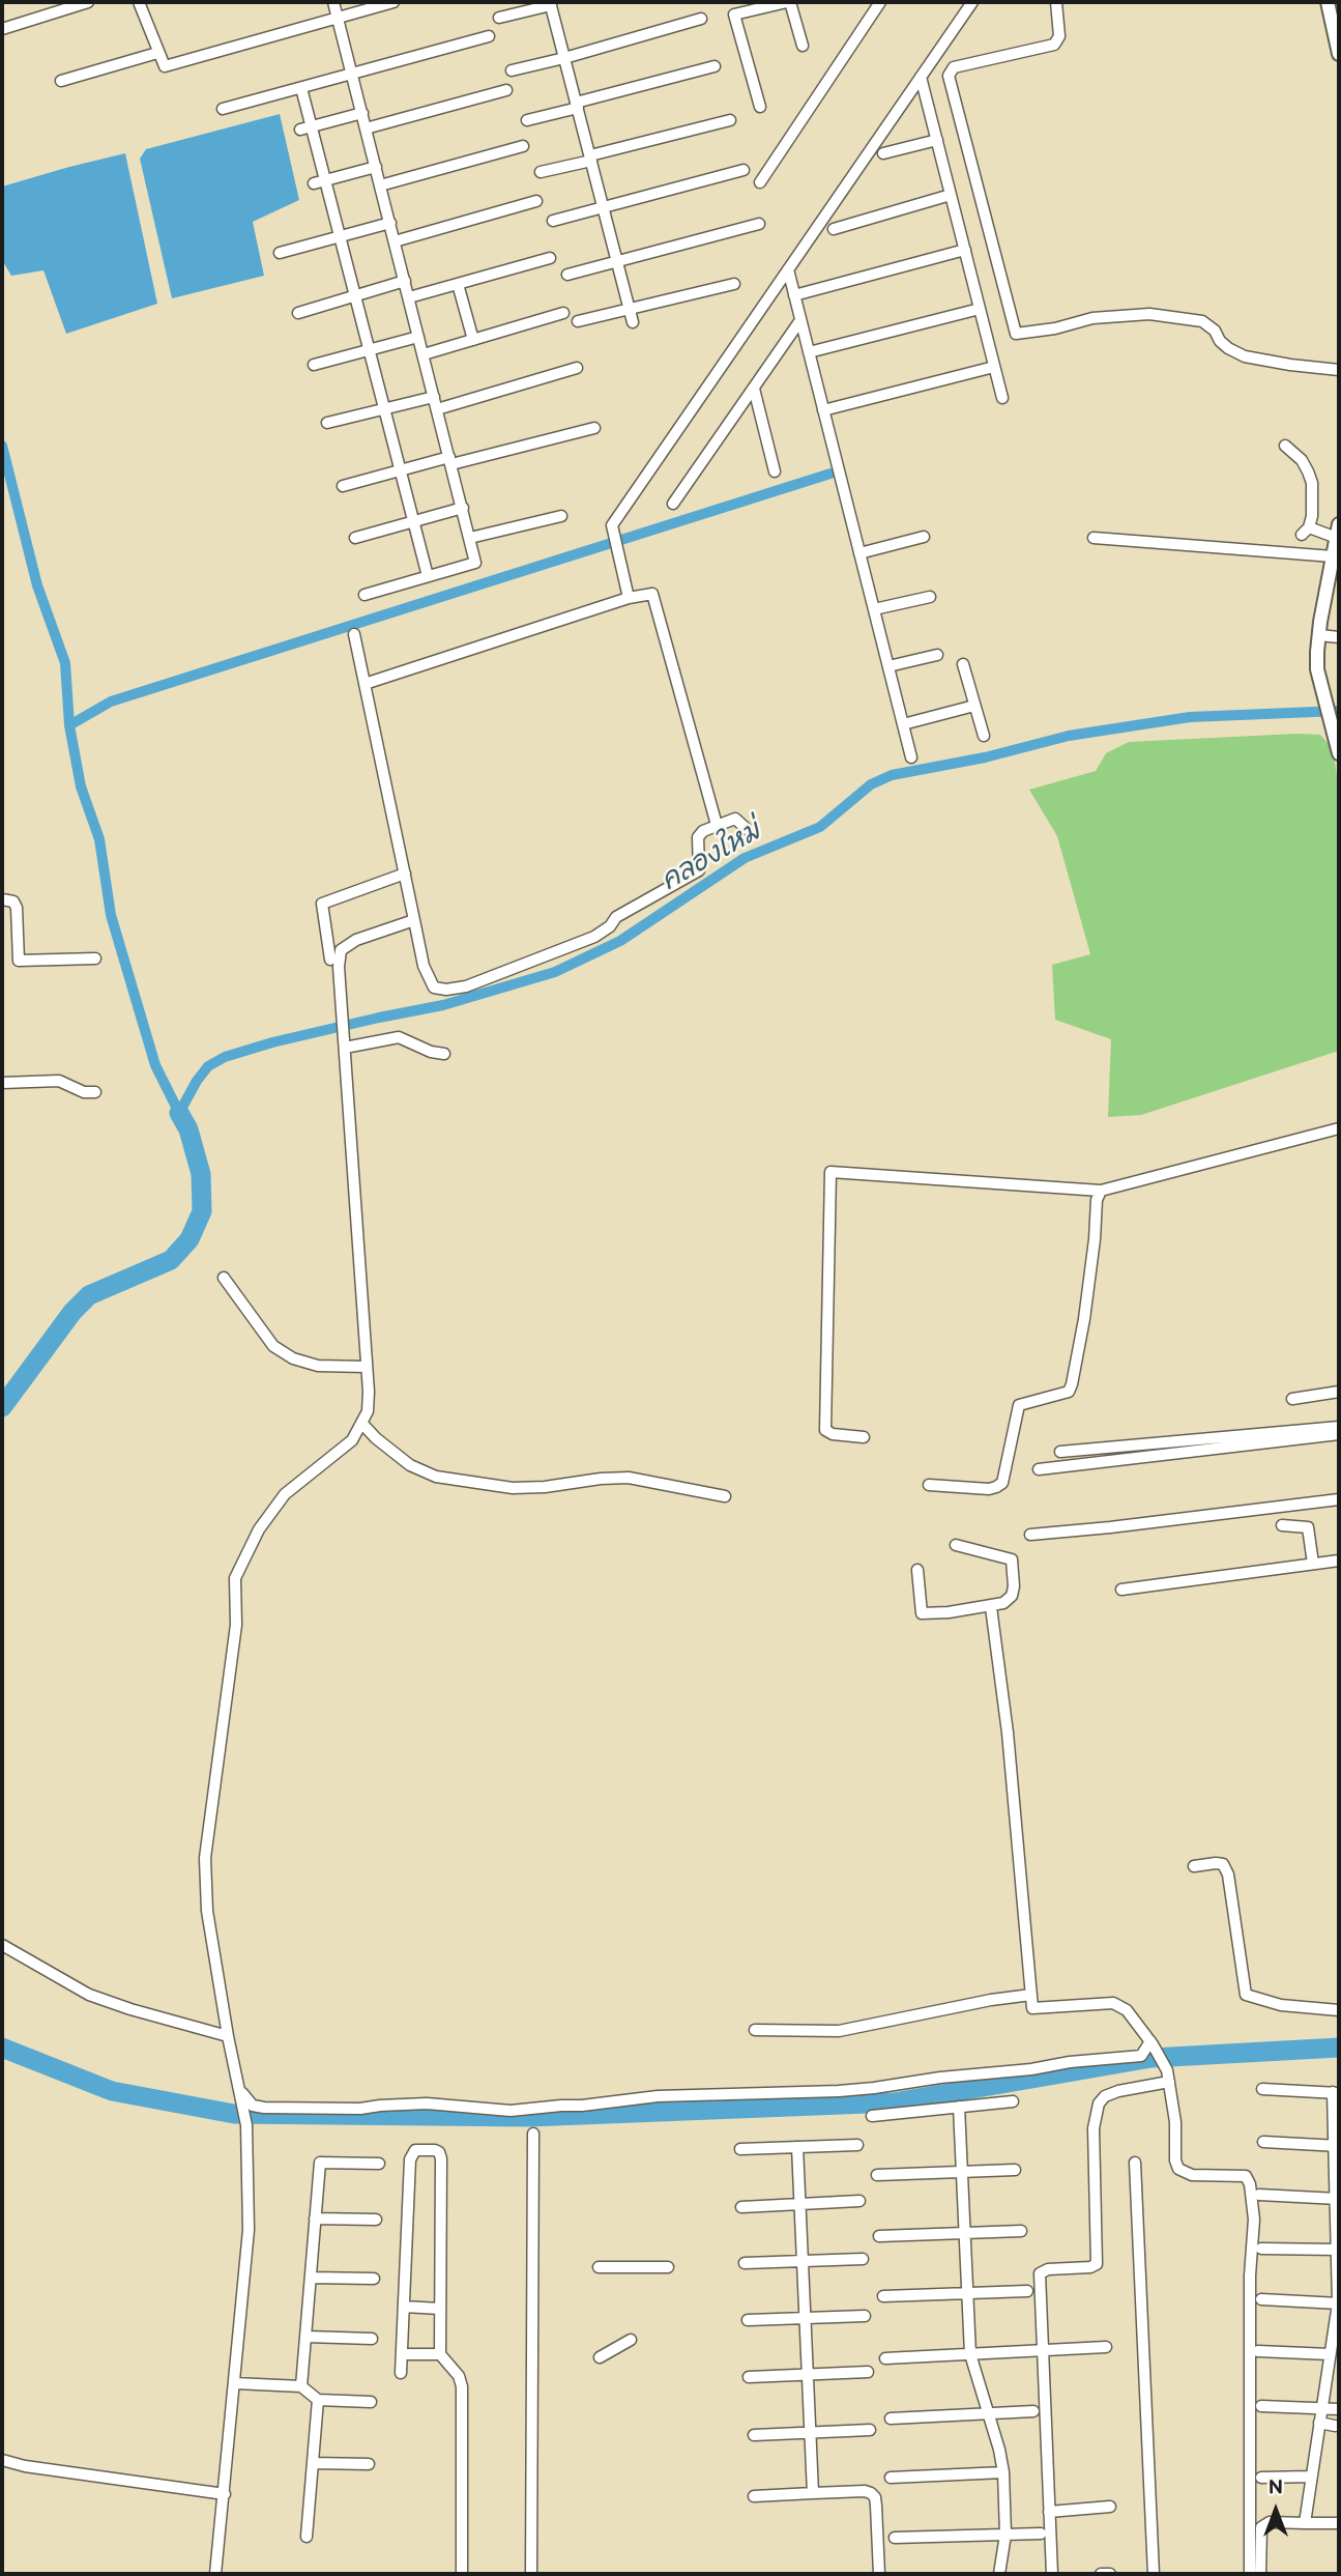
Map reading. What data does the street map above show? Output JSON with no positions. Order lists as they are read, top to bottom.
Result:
{
  "water": ["คลองใหม่"],
  "north": "top"
}
